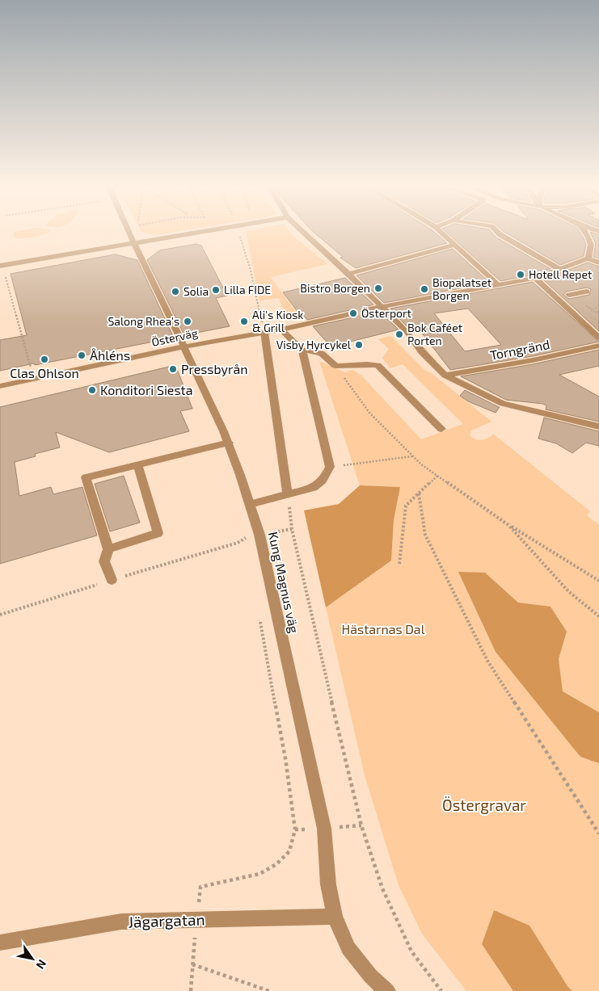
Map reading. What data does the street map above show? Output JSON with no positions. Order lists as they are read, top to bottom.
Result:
{
  "streets": {
    "street": [
      "Österväg",
      "Torngränd",
      "Kung Magnus väg",
      "Jägargatan"
    ]
  },
  "crossings": [
    ["Österväg", "Kung Magnus väg"],
    ["Kung Magnus väg", "Jägargatan"]
  ],
  "parks": ["Hästarnas Dal", "Östergravar"],
  "places": [
    "Hotell Repet",
    "Bistro Borgen",
    "Biopalatset Borgen",
    "Lilla FIDE",
    "Solia",
    "Österport",
    "Salong Rhea's",
    "Ali's Kiosk & Grill",
    "Bok Caféet Porten",
    "Visby Hyrcykel",
    "Åhléns",
    "Clas Ohlson",
    "Pressbyrån",
    "Konditori Siesta"
  ],
  "north": "bottom right"
}
